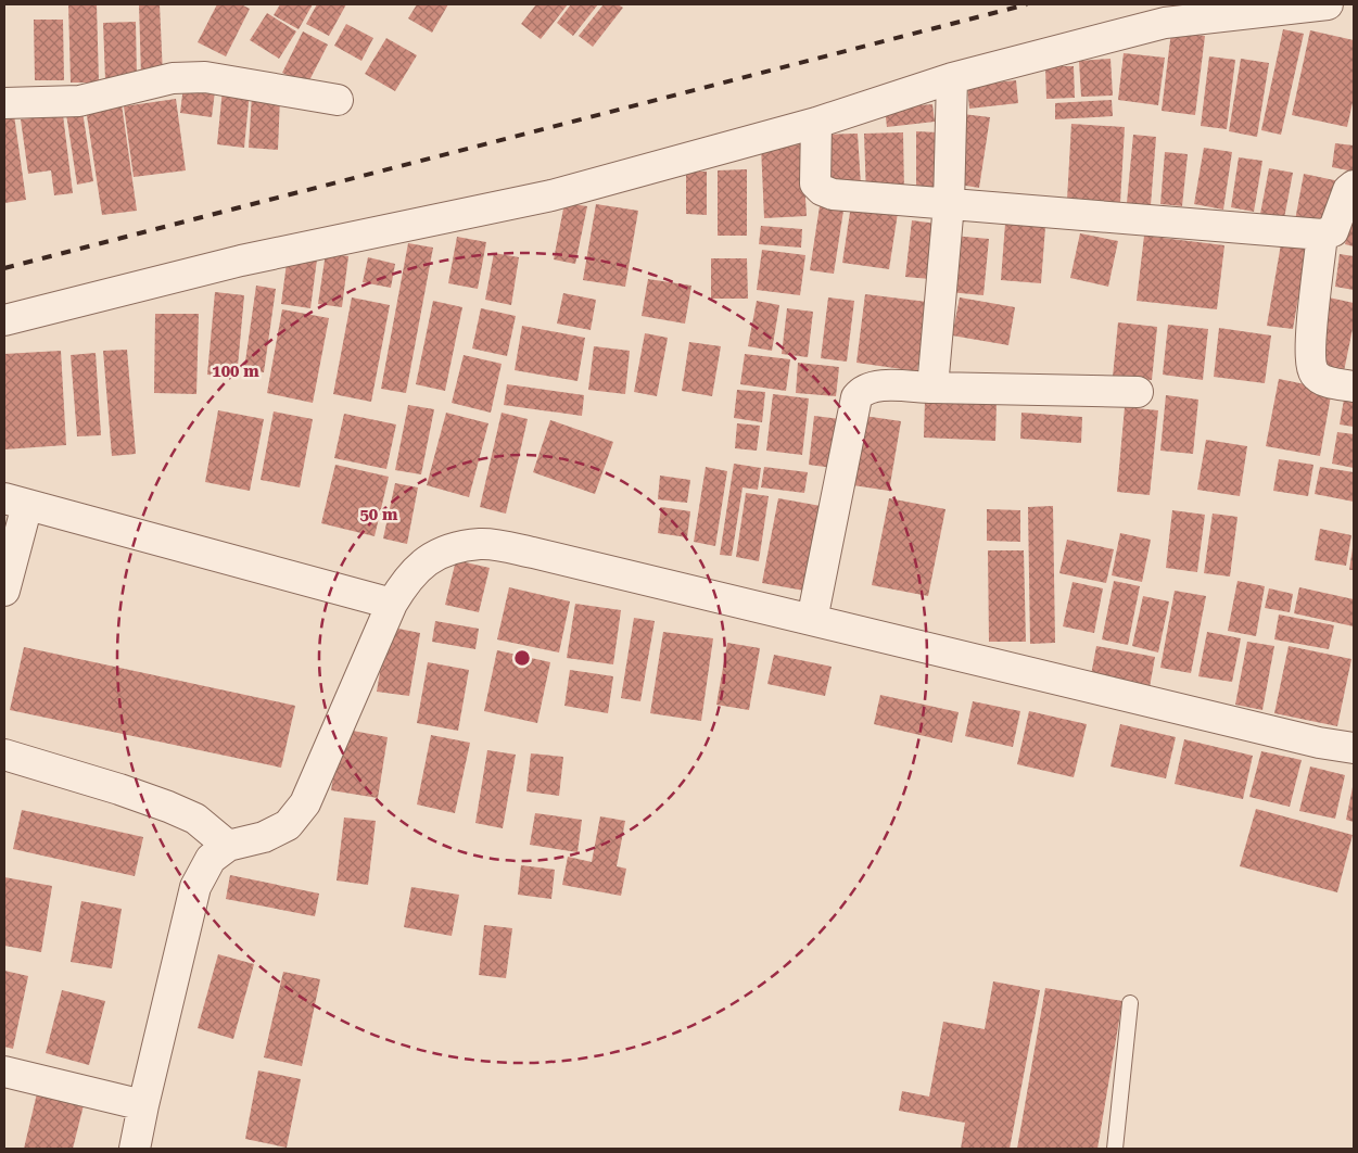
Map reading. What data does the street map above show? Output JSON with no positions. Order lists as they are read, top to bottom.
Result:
{
  "rings": ["100 m", "50 m"]
}
